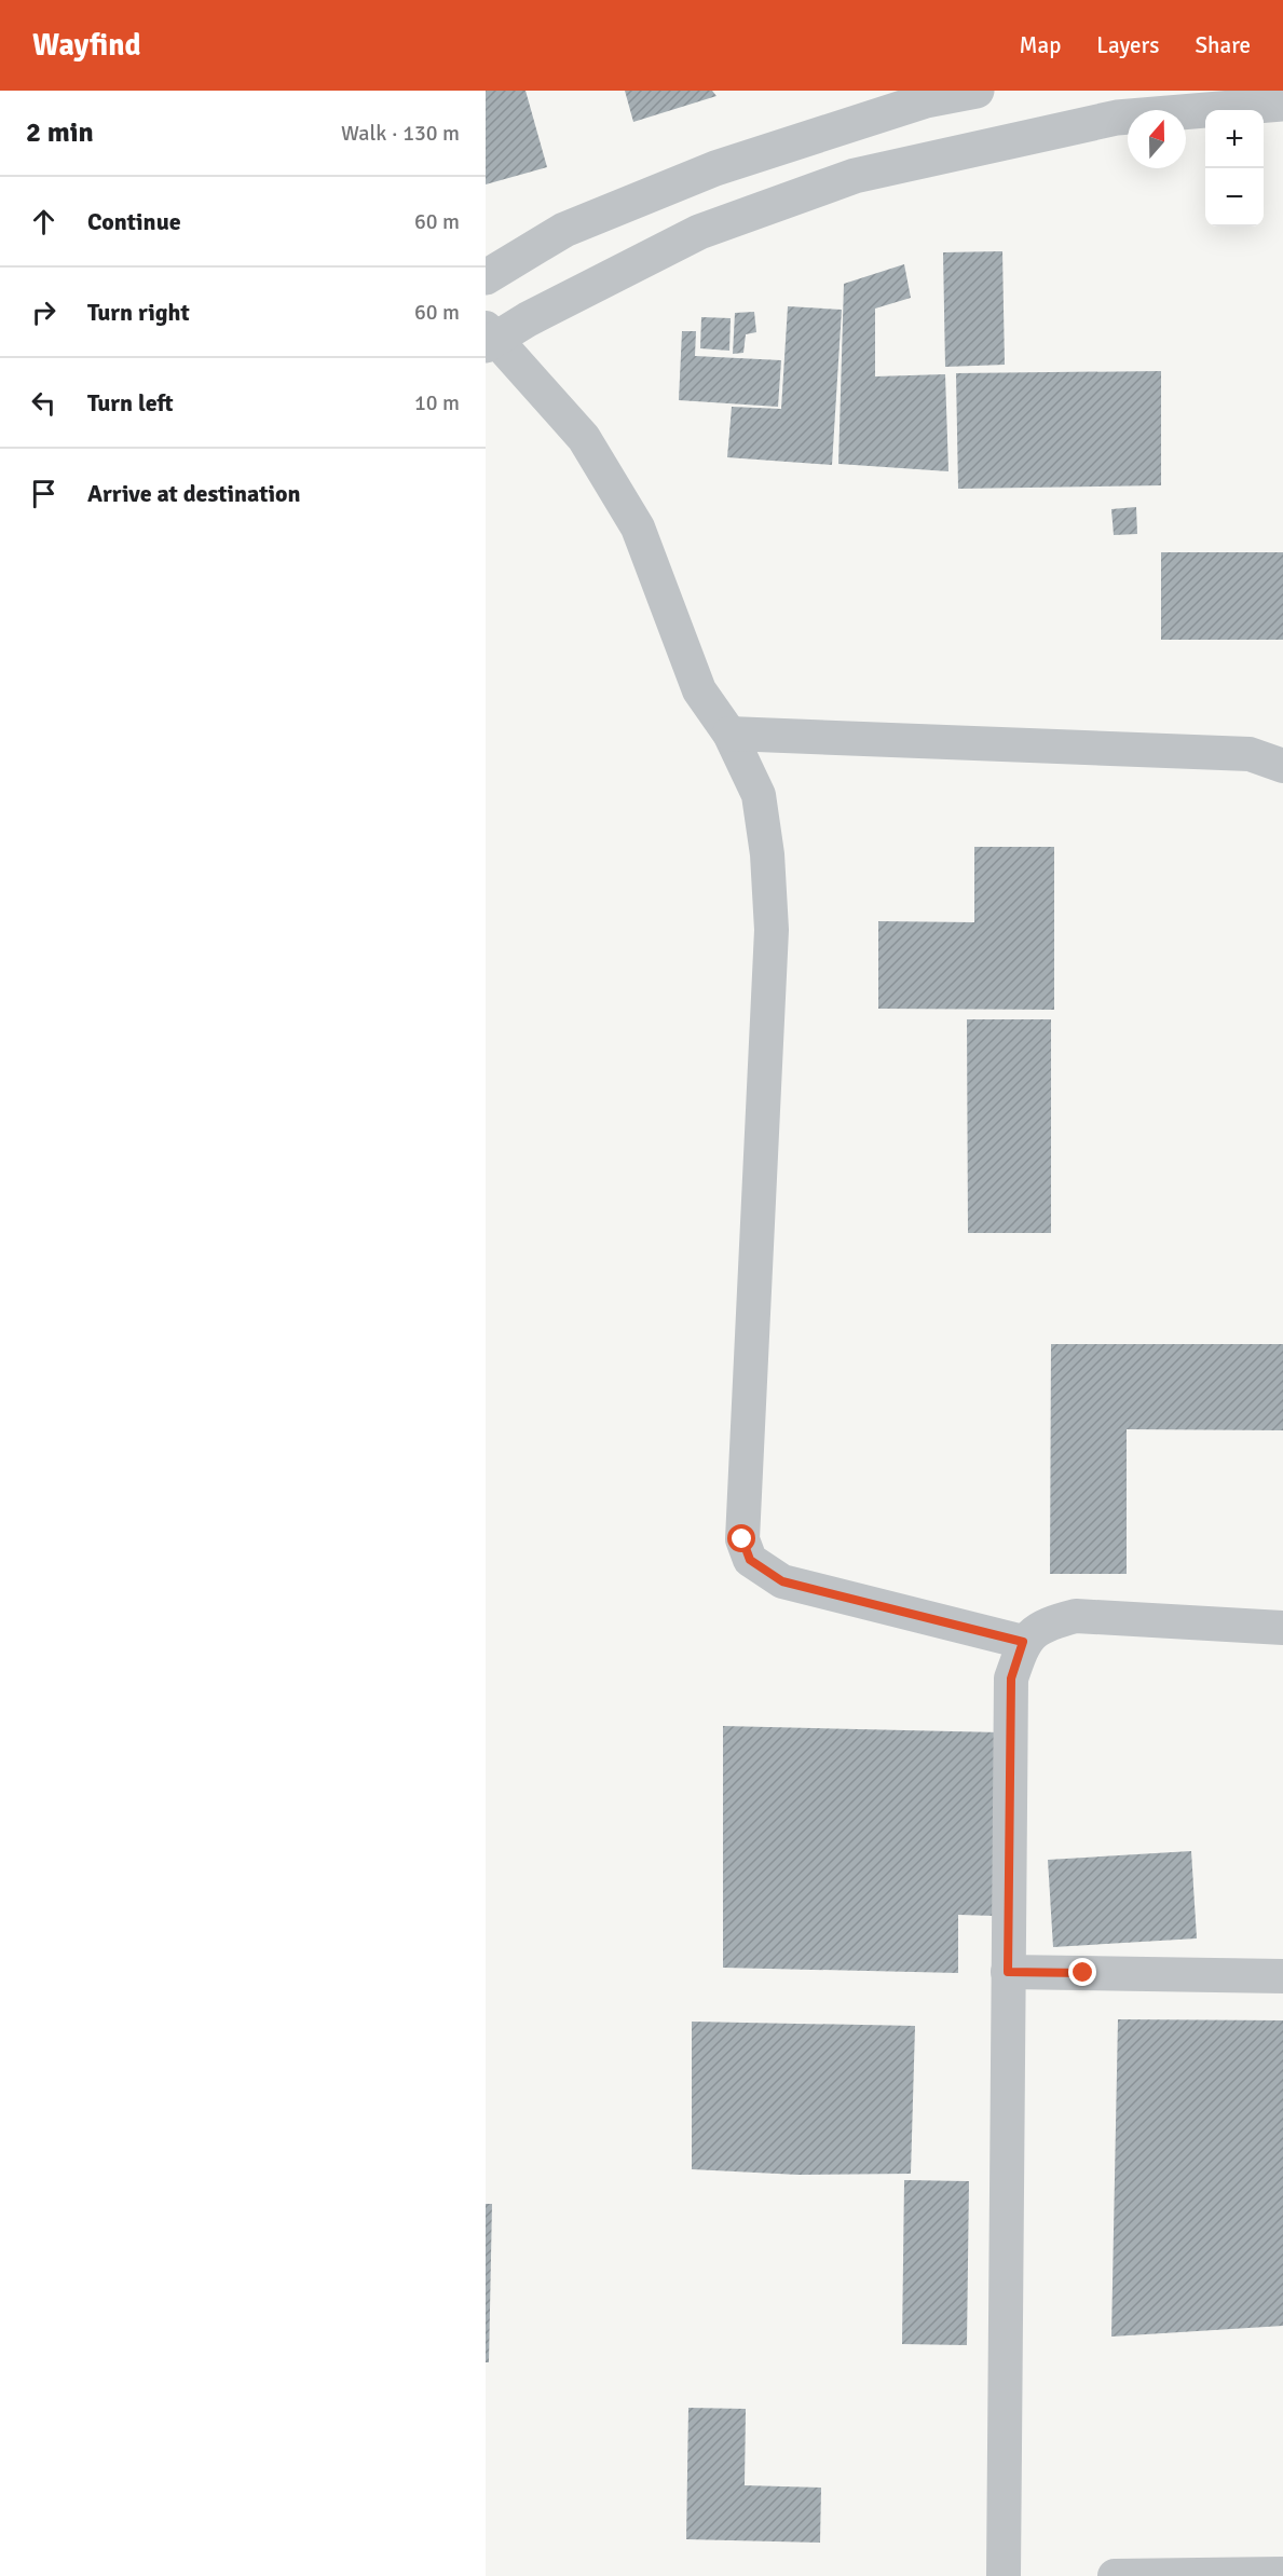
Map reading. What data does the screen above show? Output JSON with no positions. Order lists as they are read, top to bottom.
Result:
{
  "north": "top",
  "page": {
    "header": "Wayfind",
    "nav": ["Map", "Layers", "Share"],
    "heading": ["2 min", "Walk · 130 m"],
    "map_buttons": ["+", "−"],
    "list": [
      ["Continue", "60 m"],
      ["Turn right", "60 m"],
      ["Turn left", "10 m"],
      "Arrive at destination"
    ]
  }
}
